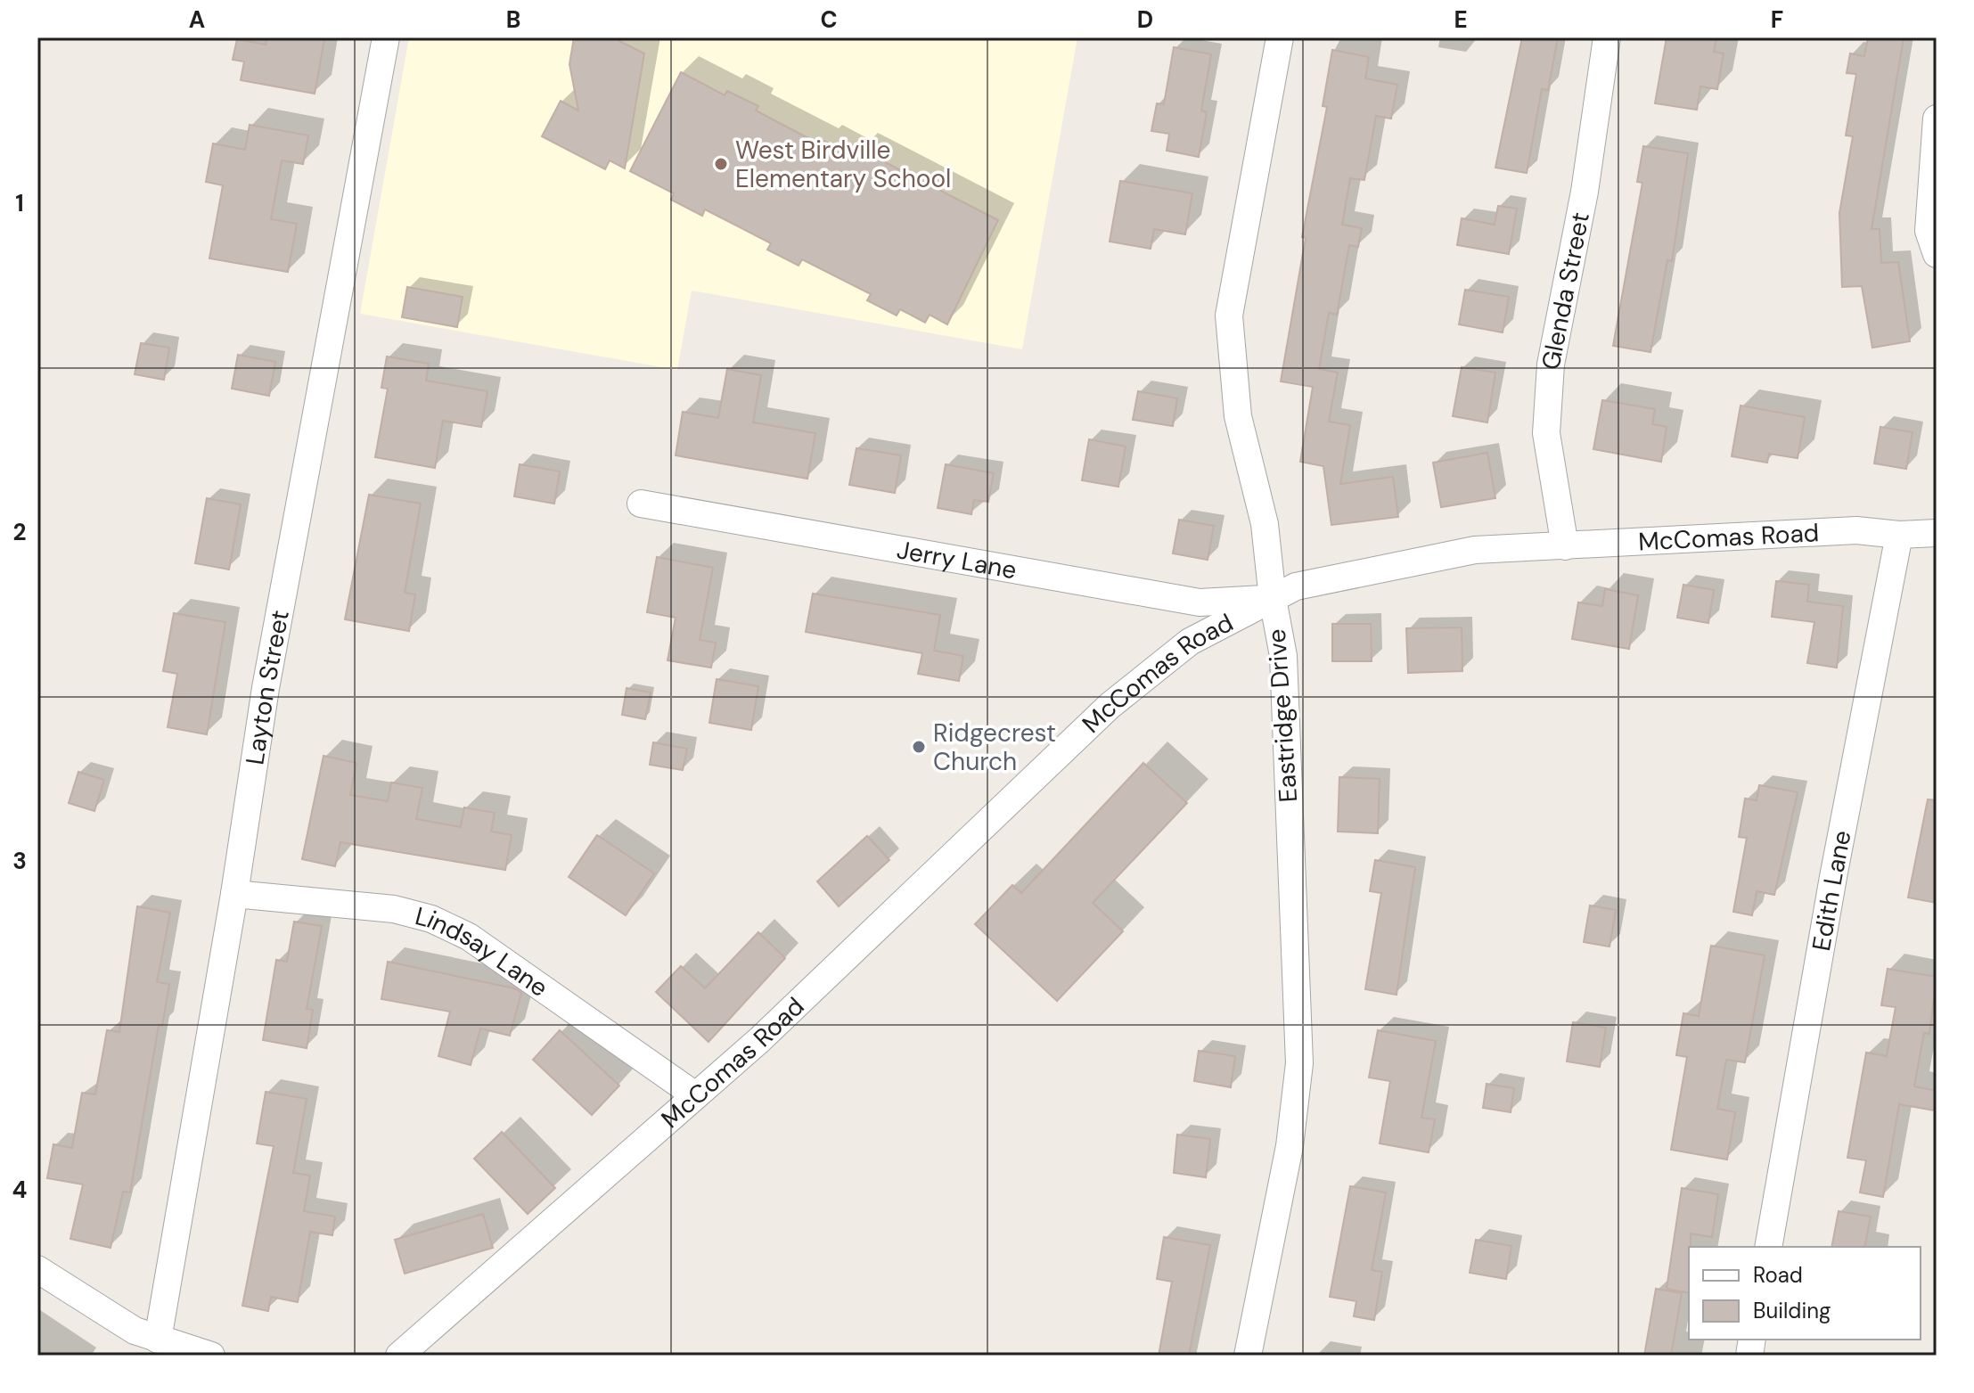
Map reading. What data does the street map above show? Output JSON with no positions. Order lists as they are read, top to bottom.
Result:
{
  "streets": {
    "street": [
      "Glenda Street",
      "McComas Road",
      "Jerry Lane",
      "Layton Street",
      "Eastridge Drive",
      "Edith Lane",
      "Lindsay Lane"
    ]
  },
  "crossings": [
    ["Glenda Street", "McComas Road"],
    ["McComas Road", "Jerry Lane"],
    ["McComas Road", "Eastridge Drive"],
    ["McComas Road", "Edith Lane"],
    ["McComas Road", "Lindsay Lane"],
    ["Jerry Lane", "Eastridge Drive"],
    ["Layton Street", "Lindsay Lane"]
  ],
  "places": ["West Birdville Elementary School", "Ridgecrest Church"],
  "legend": ["Road", "Building"],
  "grid": {
    "columns": [
      "A",
      "B",
      "C",
      "D",
      "E",
      "F"
    ],
    "rows": [
      "1",
      "2",
      "3",
      "4"
    ]
  }
}
